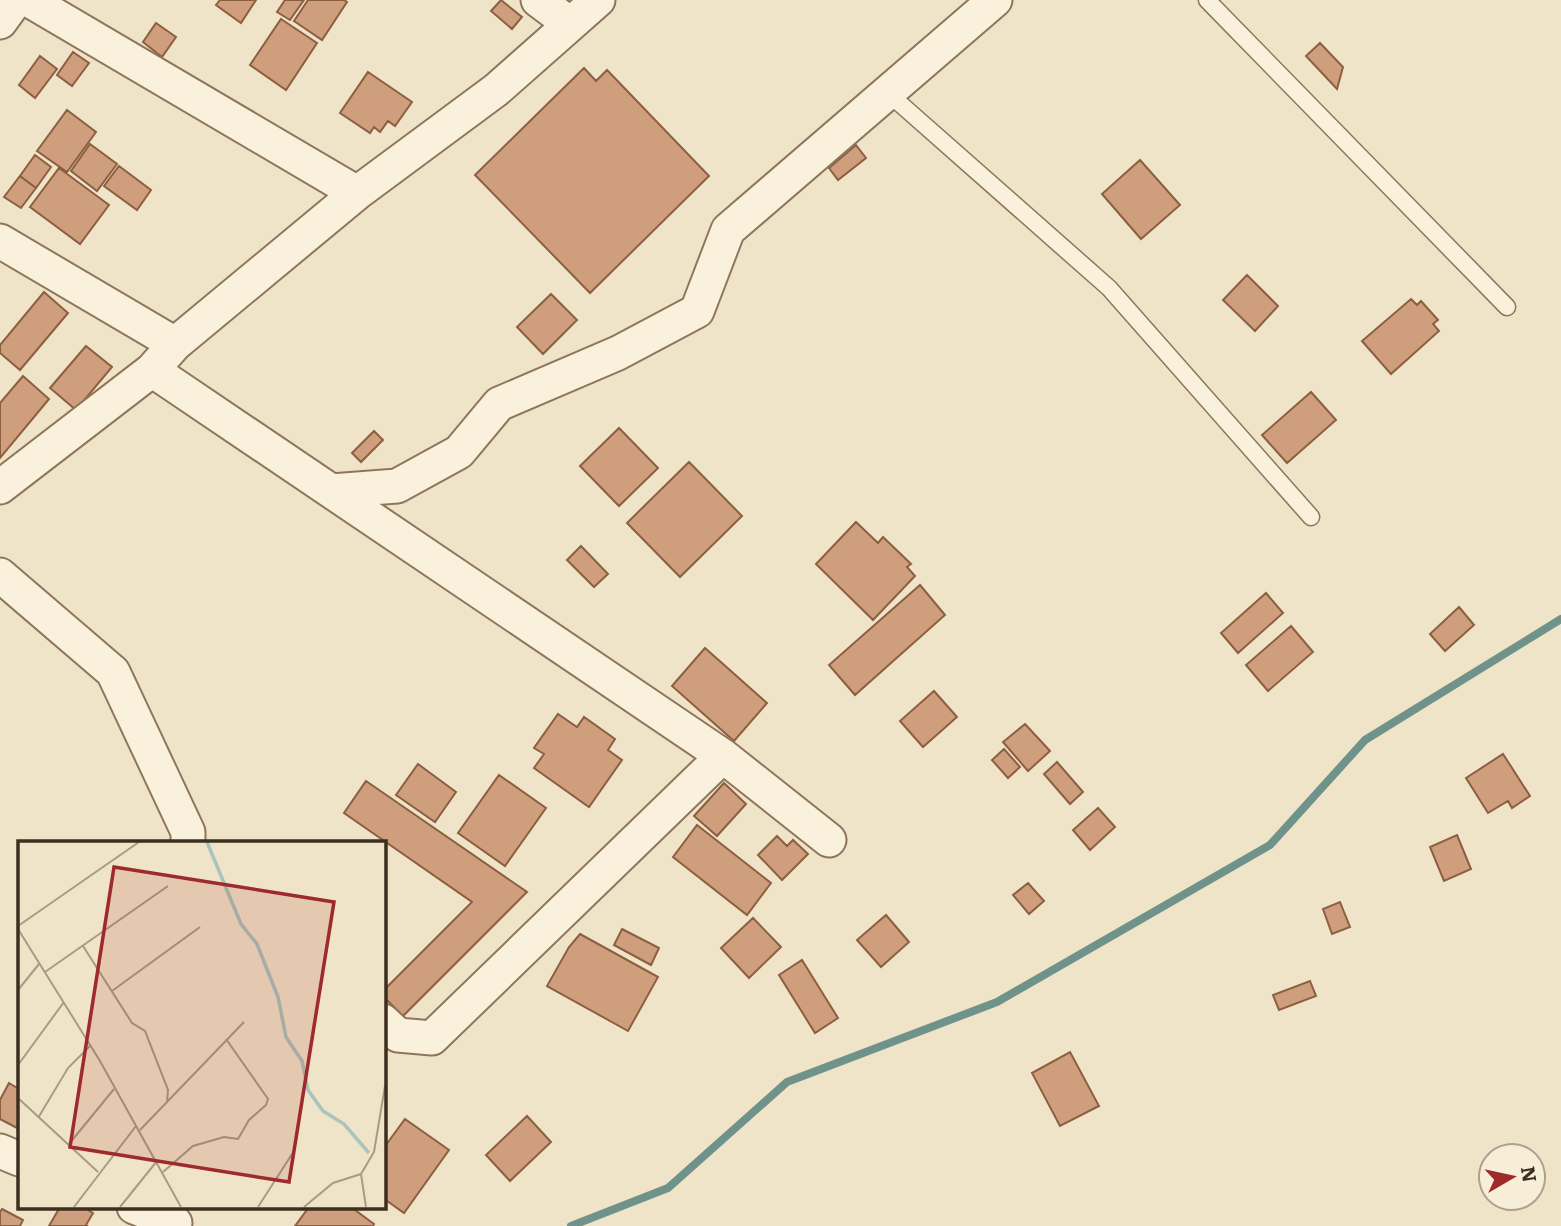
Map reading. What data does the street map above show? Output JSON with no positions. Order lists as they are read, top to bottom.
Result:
{
  "north": "right"
}
